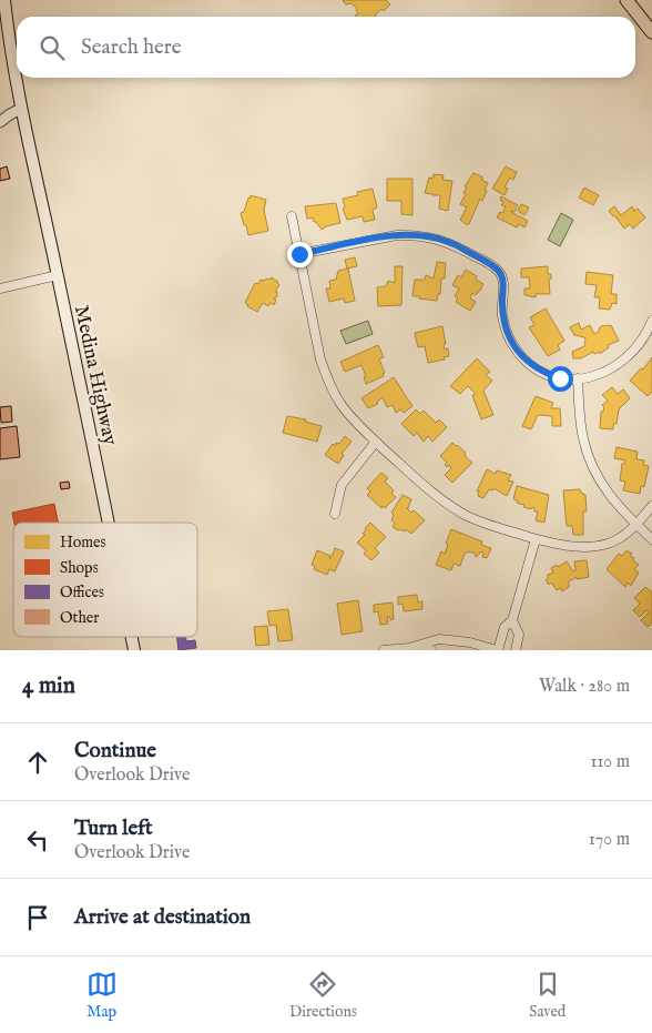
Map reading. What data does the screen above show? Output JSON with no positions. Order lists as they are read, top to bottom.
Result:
{
  "streets": {
    "main road": ["Medina Highway"]
  },
  "legend": [
    "Homes",
    "Shops",
    "Offices",
    "Other"
  ],
  "page": {
    "search": "Search here",
    "heading": ["4 min", "Walk · 280 m"],
    "list": [
      ["Continue", "Overlook Drive", "110 m"],
      ["Turn left", "Overlook Drive", "170 m"],
      "Arrive at destination"
    ],
    "nav": ["Map", "Directions", "Saved"]
  }
}
